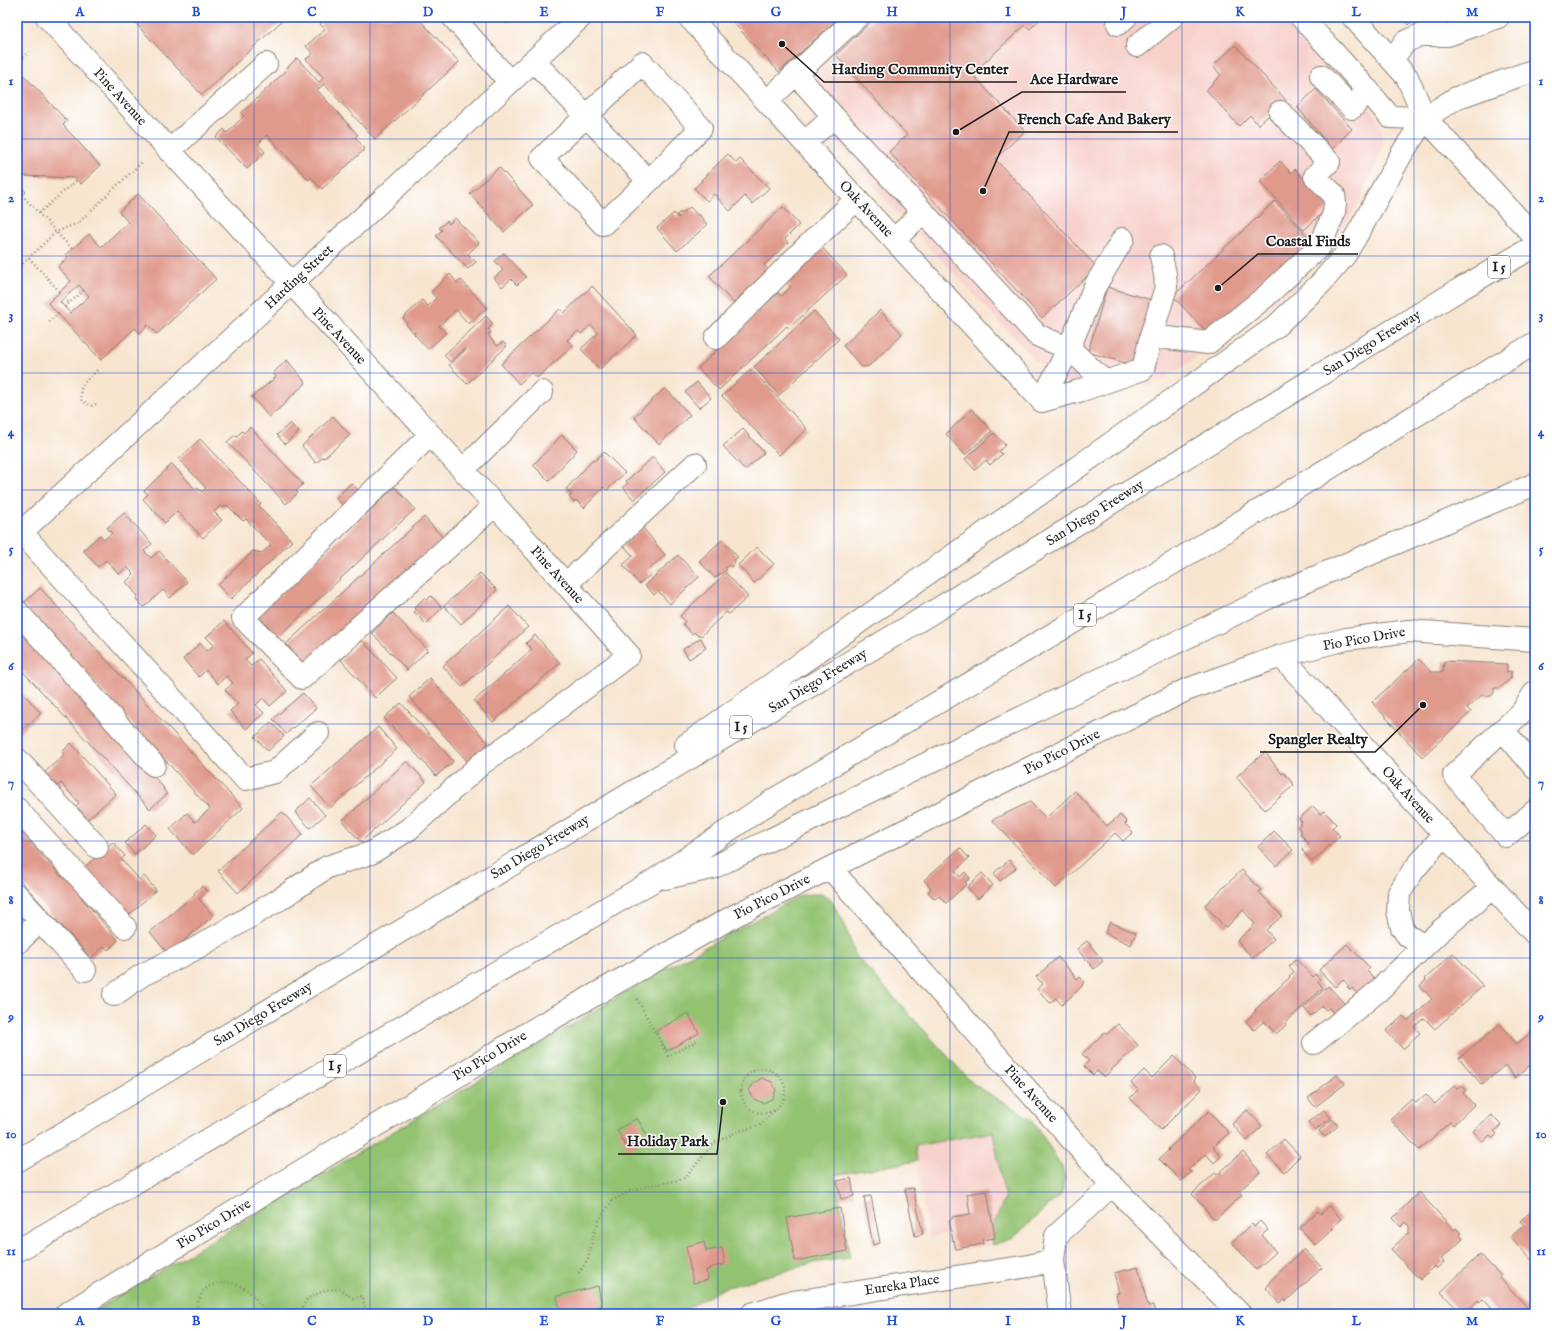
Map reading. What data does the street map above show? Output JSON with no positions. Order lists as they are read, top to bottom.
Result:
{
  "streets": {
    "main road": [
      "Pine Avenue",
      "Oak Avenue",
      "I 5",
      "Harding Street",
      "San Diego Freeway",
      "Pio Pico Drive",
      "Eureka Place"
    ]
  },
  "crossings": [
    ["Pine Avenue", "Harding Street"],
    ["Pine Avenue", "Pio Pico Drive"],
    ["Oak Avenue", "Pio Pico Drive"]
  ],
  "places": [
    "Harding Community Center",
    "Ace Hardware",
    "French Cafe And Bakery",
    "Coastal Finds",
    "Spangler Realty",
    "Holiday Park"
  ],
  "grid": {
    "columns": [
      "A",
      "B",
      "C",
      "D",
      "E",
      "F",
      "G",
      "H",
      "I",
      "J",
      "K",
      "L",
      "M"
    ],
    "rows": [
      "1",
      "2",
      "3",
      "4",
      "5",
      "6",
      "7",
      "8",
      "9",
      "10",
      "11"
    ]
  }
}
